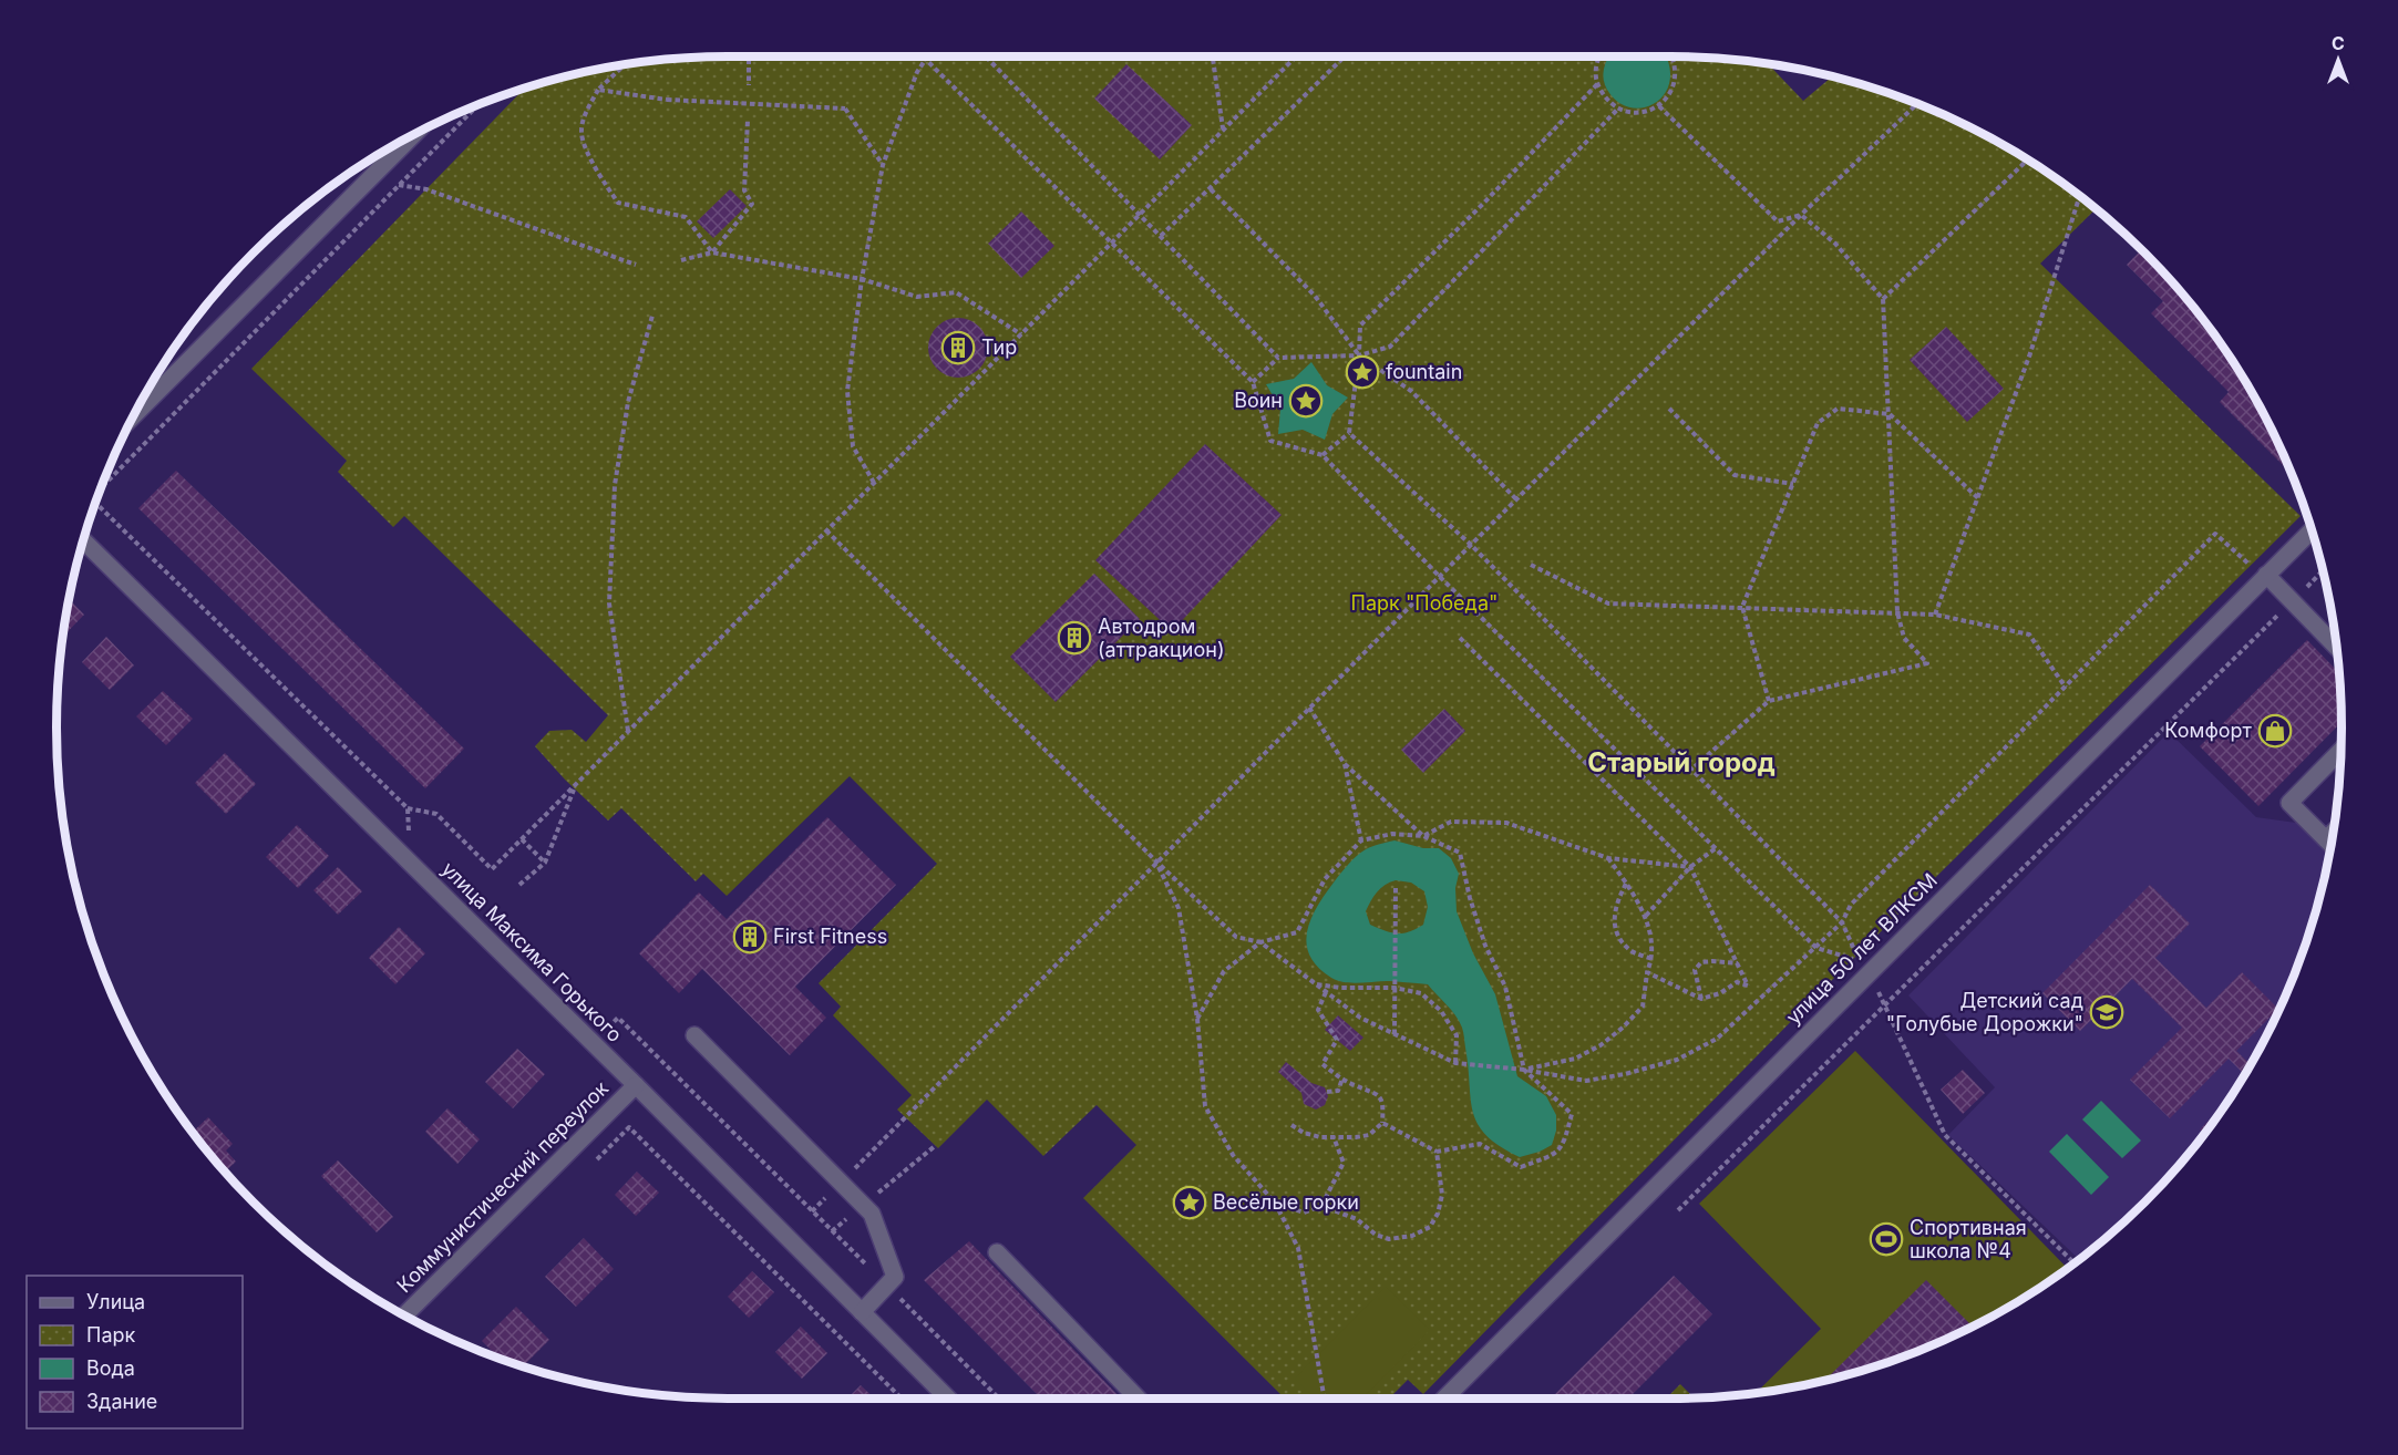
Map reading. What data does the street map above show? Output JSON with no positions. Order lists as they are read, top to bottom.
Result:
{
  "streets": {
    "street": ["улица 50 лет ВЛКСМ", "улица Максима Горького", "Коммунистический переулок"]
  },
  "crossings": [
    ["улица Максима Горького", "Коммунистический переулок"]
  ],
  "districts": ["Старый город"],
  "parks": ["Парк \"Победа\""],
  "places": {
    "building": ["Тир", "Автодром (аттракцион)", "First Fitness"],
    "place": ["fountain", "Воин", "Весёлые горки"],
    "shop": ["Комфорт"],
    "school or university": ["Детский сад \"Голубые Дорожки\""],
    "sports": ["Спортивная школа №4"]
  },
  "legend": [
    "Улица",
    "Парк",
    "Вода",
    "Здание"
  ],
  "north": "top"
}
